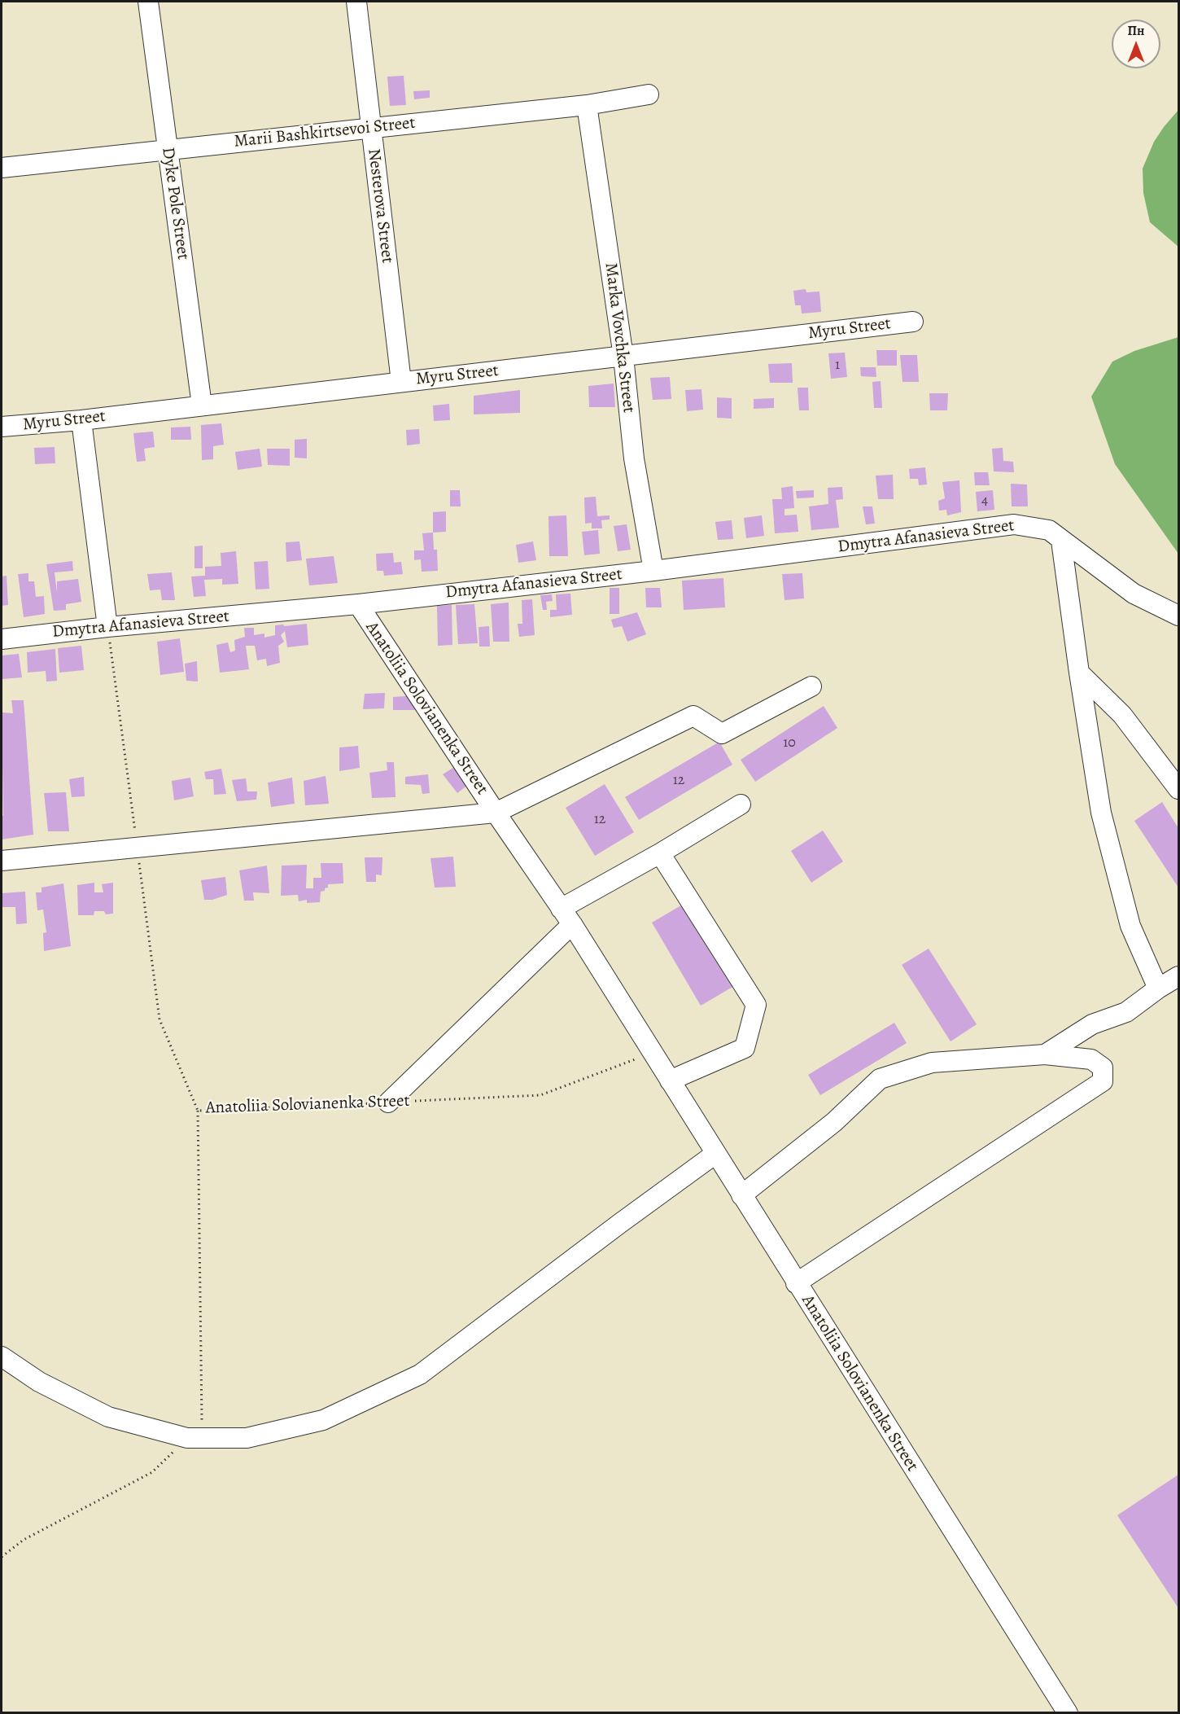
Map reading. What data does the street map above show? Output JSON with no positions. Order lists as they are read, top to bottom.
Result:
{
  "streets": {
    "street": [
      "Marii Bashkirtsevoi Street",
      "Dyke Pole Street",
      "Nesterova Street",
      "Myru Street",
      "Marka Vovchka Street",
      "Dmytra Afanasieva Street",
      "Anatoliia Solovianenka Street"
    ]
  },
  "crossings": [
    ["Marii Bashkirtsevoi Street", "Dyke Pole Street"],
    ["Marii Bashkirtsevoi Street", "Nesterova Street"],
    ["Marii Bashkirtsevoi Street", "Marka Vovchka Street"],
    ["Dyke Pole Street", "Myru Street"],
    ["Nesterova Street", "Myru Street"],
    ["Myru Street", "Marka Vovchka Street"],
    ["Marka Vovchka Street", "Dmytra Afanasieva Street"],
    ["Dmytra Afanasieva Street", "Anatoliia Solovianenka Street"]
  ],
  "house_numbers": [
    "1",
    "4",
    "10",
    "12",
    "12"
  ],
  "north": "top"
}
